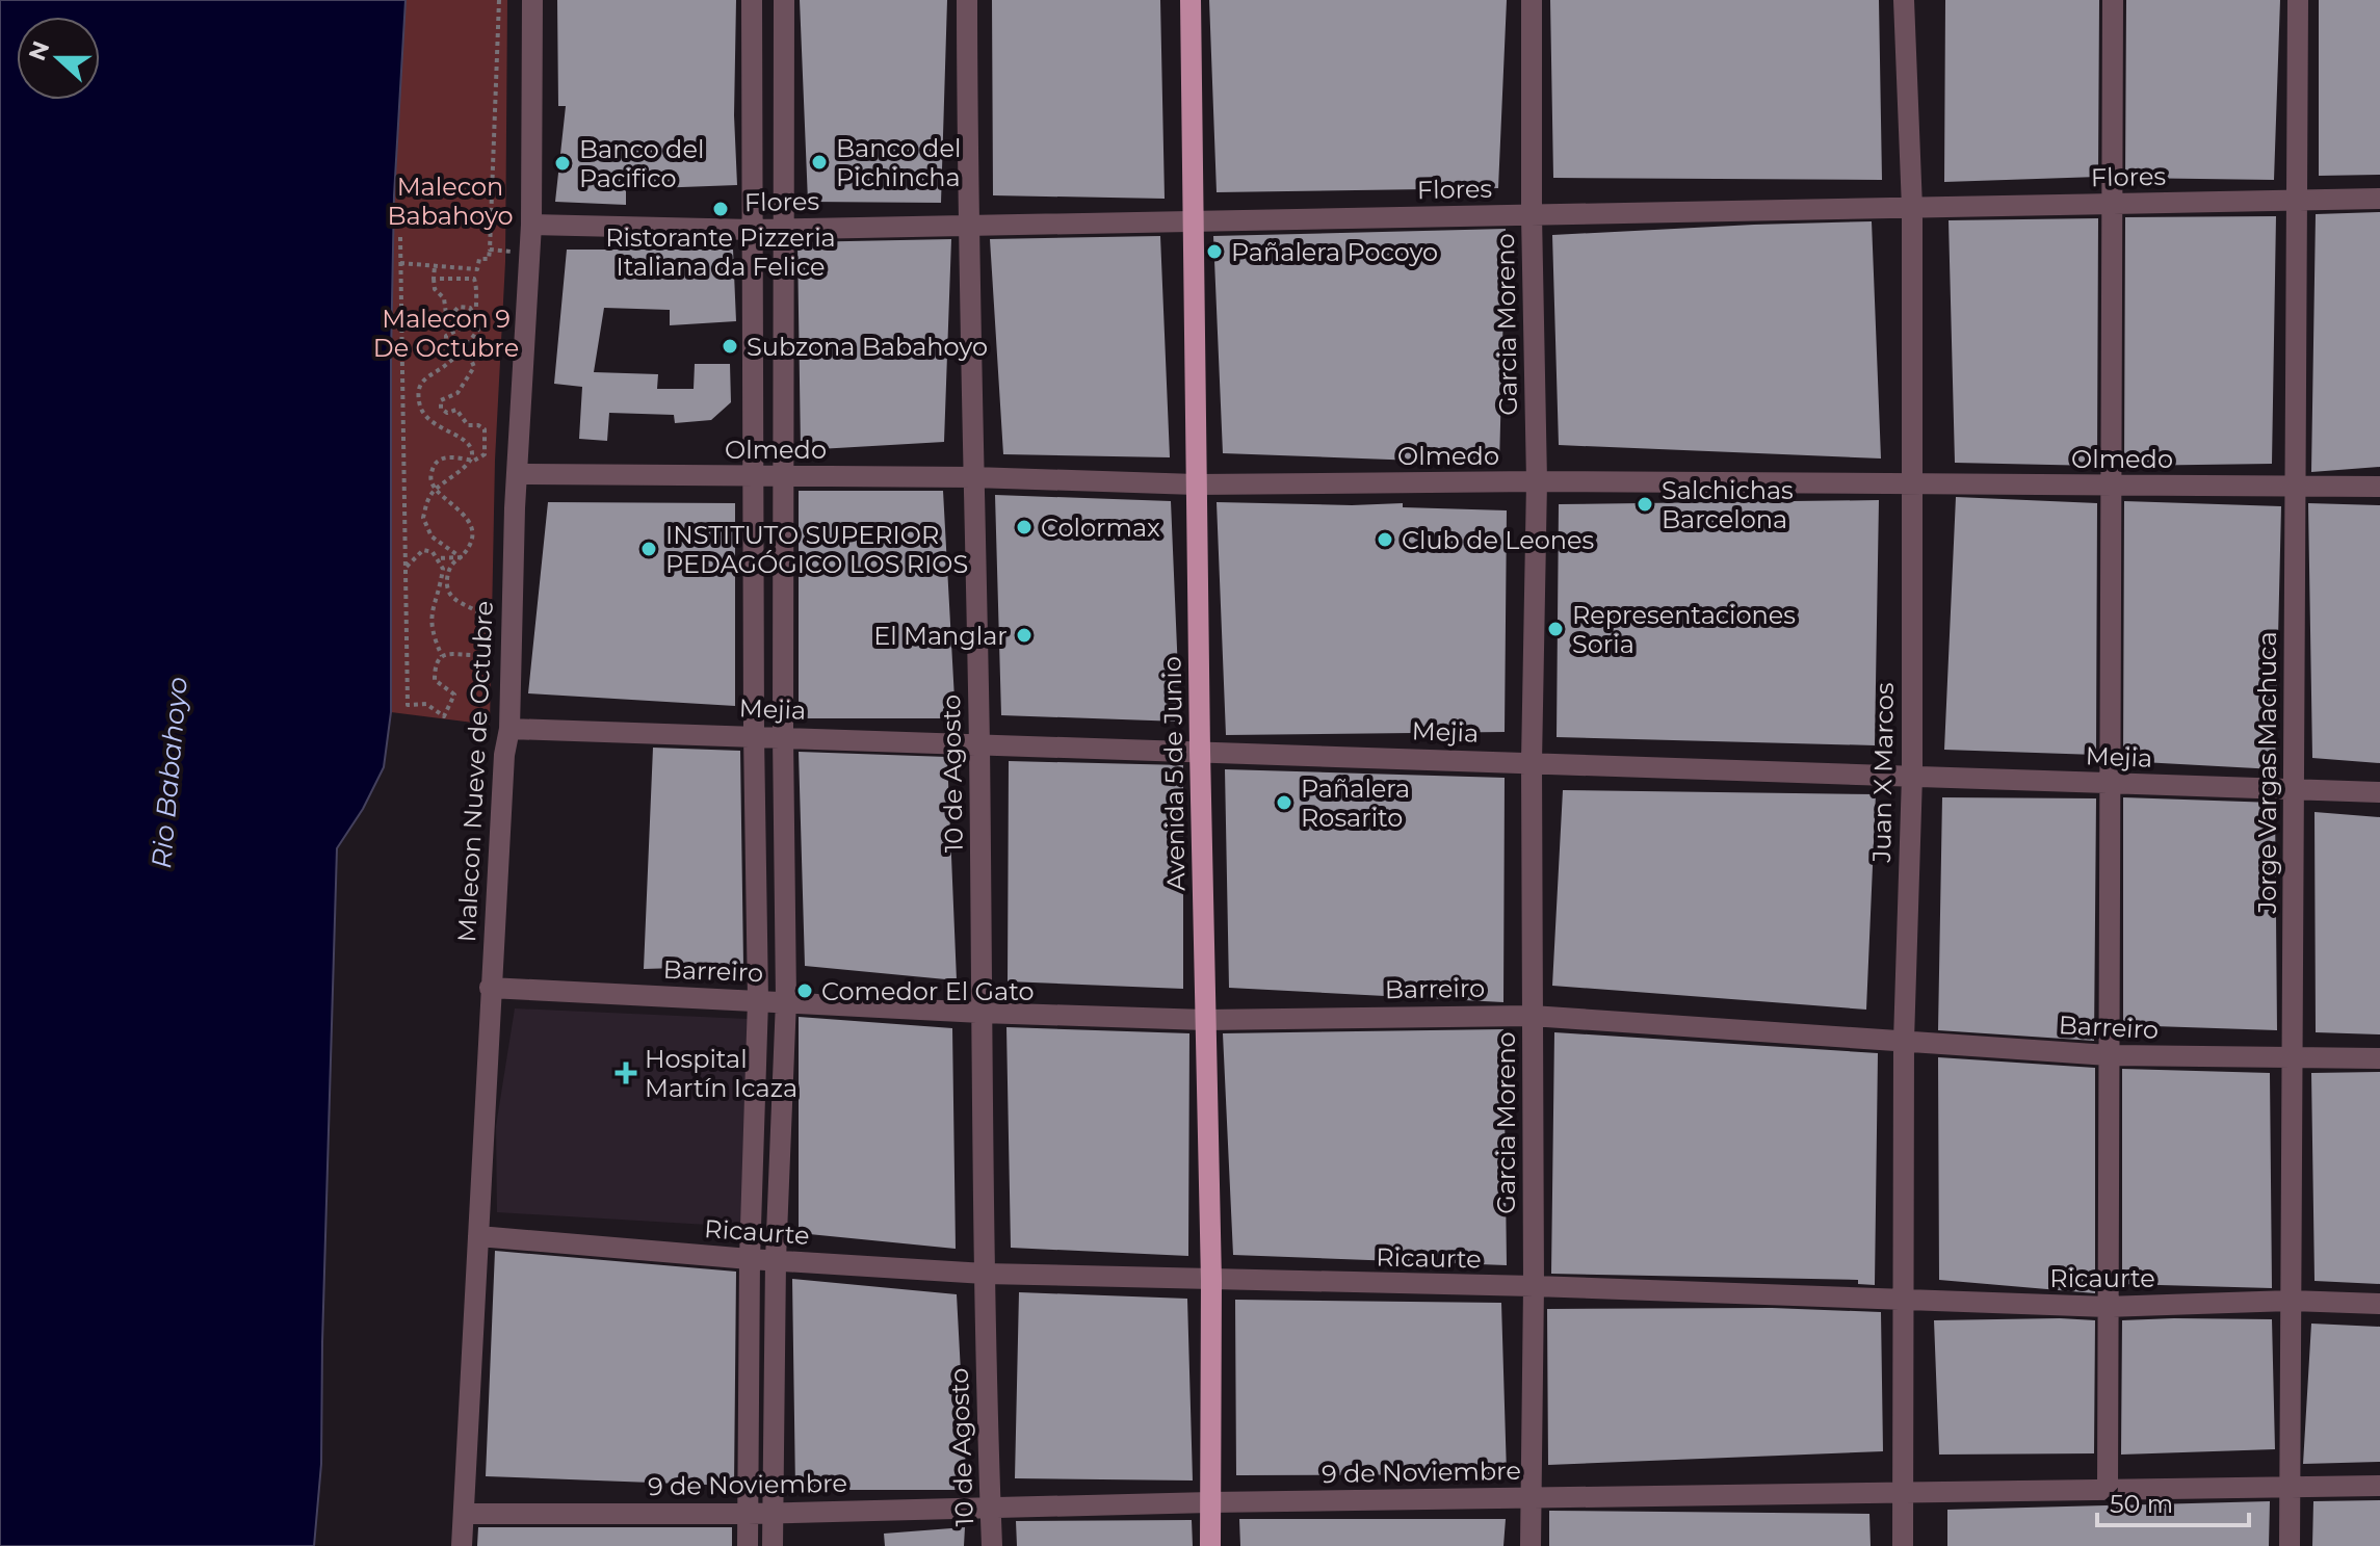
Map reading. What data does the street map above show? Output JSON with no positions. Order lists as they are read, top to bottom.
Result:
{
  "streets": {
    "main road": ["Avenida 5 de Junio"],
    "street": [
      "Flores",
      "Garcia Moreno",
      "Olmedo",
      "Mejia",
      "Malecon Nueve de Octubre",
      "Juan X Marcos",
      "Jorge Vargas Machuca",
      "10 de Agosto",
      "Barreiro",
      "Ricaurte",
      "9 de Noviembre"
    ]
  },
  "crossings": [
    ["Flores", "Garcia Moreno"],
    ["Flores", "Malecon Nueve de Octubre"],
    ["Flores", "Juan X Marcos"],
    ["Flores", "Jorge Vargas Machuca"],
    ["Flores", "10 de Agosto"],
    ["Flores", "Avenida 5 de Junio"],
    ["Garcia Moreno", "Olmedo"],
    ["Garcia Moreno", "Mejia"],
    ["Garcia Moreno", "Barreiro"],
    ["Garcia Moreno", "Ricaurte"],
    ["Garcia Moreno", "9 de Noviembre"],
    ["Olmedo", "Malecon Nueve de Octubre"],
    ["Olmedo", "Juan X Marcos"],
    ["Olmedo", "Jorge Vargas Machuca"],
    ["Olmedo", "10 de Agosto"],
    ["Olmedo", "Avenida 5 de Junio"],
    ["Mejia", "Malecon Nueve de Octubre"],
    ["Mejia", "Juan X Marcos"],
    ["Mejia", "Jorge Vargas Machuca"],
    ["Mejia", "10 de Agosto"],
    ["Mejia", "Avenida 5 de Junio"],
    ["Malecon Nueve de Octubre", "Barreiro"],
    ["Malecon Nueve de Octubre", "Ricaurte"],
    ["Malecon Nueve de Octubre", "9 de Noviembre"],
    ["Juan X Marcos", "Barreiro"],
    ["Juan X Marcos", "Ricaurte"],
    ["Juan X Marcos", "9 de Noviembre"],
    ["Jorge Vargas Machuca", "Barreiro"],
    ["Jorge Vargas Machuca", "Ricaurte"],
    ["Jorge Vargas Machuca", "9 de Noviembre"],
    ["10 de Agosto", "Barreiro"],
    ["10 de Agosto", "Ricaurte"],
    ["10 de Agosto", "9 de Noviembre"],
    ["Avenida 5 de Junio", "Barreiro"],
    ["Avenida 5 de Junio", "Ricaurte"],
    ["Avenida 5 de Junio", "9 de Noviembre"]
  ],
  "water": ["Rio Babahoyo"],
  "parks": ["Malecon Babahoyo", "Malecon 9 De Octubre"],
  "places": {
    "other": [
      "Banco del Pichincha",
      "Banco del Pacifico",
      "Ristorante Pizzeria Italiana da Felice",
      "Pañalera Pocoyo",
      "Subzona Babahoyo",
      "Salchichas Barcelona",
      "Colormax",
      "Club de Leones",
      "INSTITUTO SUPERIOR PEDAGÓGICO LOS RIOS",
      "Representaciones Soria",
      "El Manglar",
      "Pañalera Rosarito",
      "Comedor El Gato"
    ],
    "health": ["Hospital Martín Icaza"]
  },
  "scale_bar": "50 m",
  "north": "left"
}
